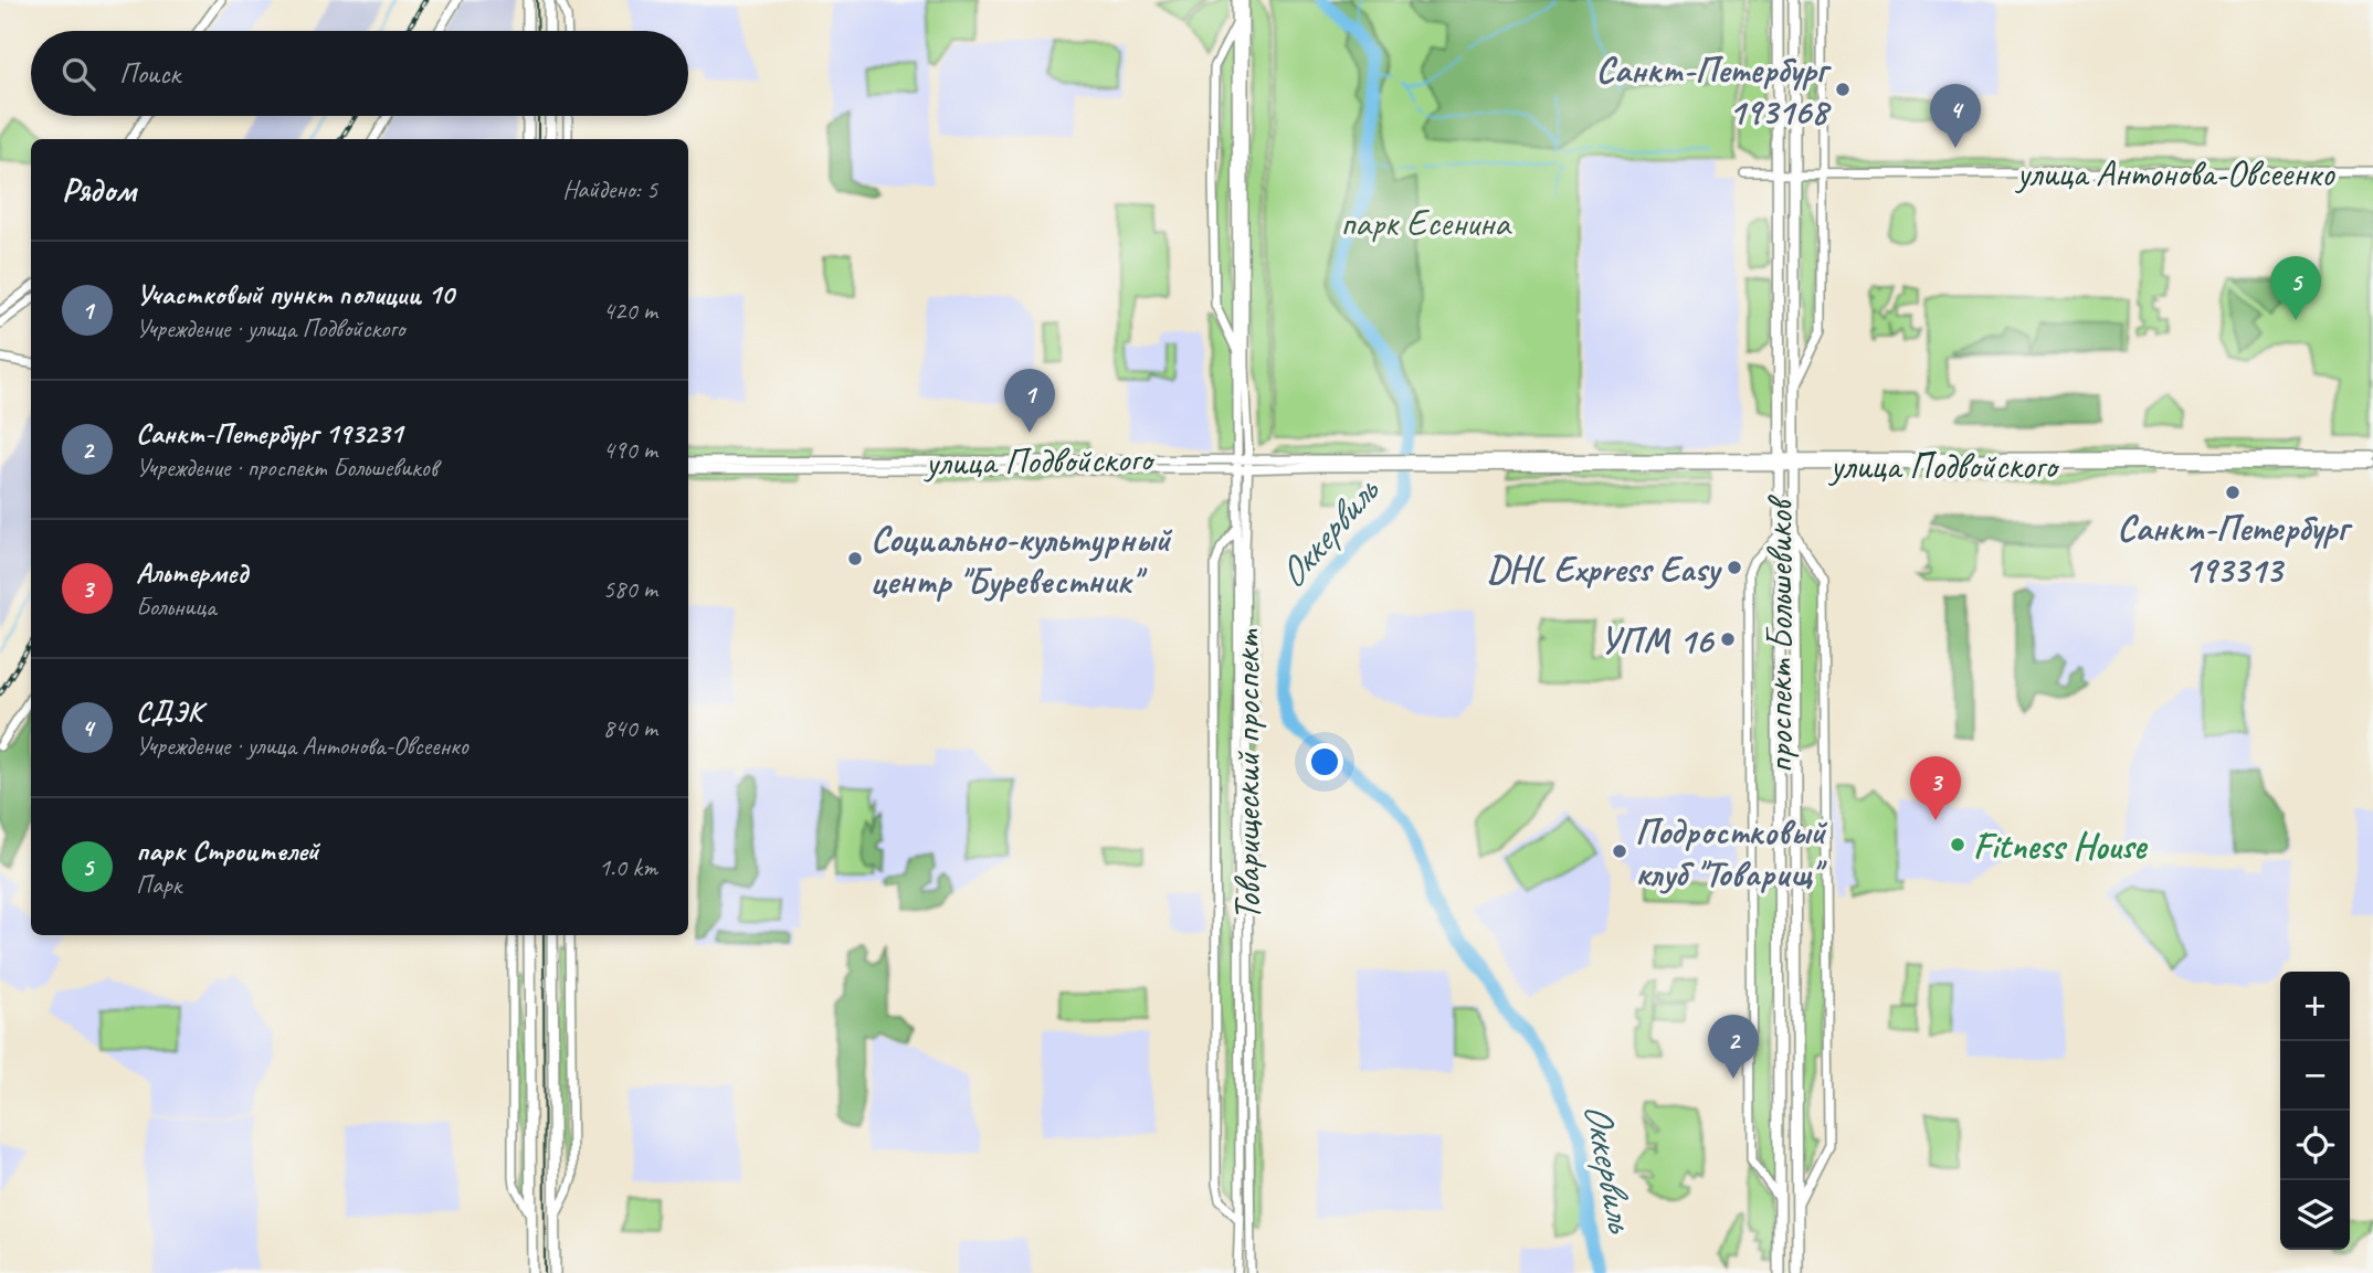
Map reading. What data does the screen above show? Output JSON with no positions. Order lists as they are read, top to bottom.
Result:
{
  "streets": {
    "main road": ["проспект Большевиков"],
    "street": ["улица Антонова-Овсеенко", "улица Подвойского", "Товарищеский проспект"]
  },
  "crossings": [
    ["улица Антонова-Овсеенко", "проспект Большевиков"],
    ["улица Подвойского", "проспект Большевиков"],
    ["улица Подвойского", "Товарищеский проспект"]
  ],
  "water": ["Оккервиль"],
  "parks": ["парк Есенина"],
  "places": [
    "Санкт-Петербург 193168",
    "Санкт-Петербург 193313",
    "Социально-культурный центр \"Буревестник\"",
    "DHL Express Easy",
    "УПМ 16",
    "Fitness House",
    "Подростковый клуб \"Товарищ\""
  ],
  "page": {
    "search": "Поиск",
    "pins": [
      "4",
      "5",
      "1",
      "3",
      "2"
    ],
    "heading": ["Рядом", "Найдено: 5"],
    "list": [
      {
        "mark": "1",
        "name": "Участковый пункт полиции 10",
        "note": "Учреждение · улица Подвойского",
        "value": "420 m"
      },
      {
        "mark": "2",
        "name": "Санкт-Петербург 193231",
        "note": "Учреждение · проспект Большевиков",
        "value": "490 m"
      },
      {
        "mark": "3",
        "name": "Альтермед",
        "note": "Больница",
        "value": "580 m"
      },
      {
        "mark": "4",
        "name": "СДЭК",
        "note": "Учреждение · улица Антонова-Овсеенко",
        "value": "840 m"
      },
      {
        "mark": "5",
        "name": "парк Строителей",
        "note": "Парк",
        "value": "1.0 km"
      }
    ],
    "map_buttons": ["+", "−"]
  }
}
